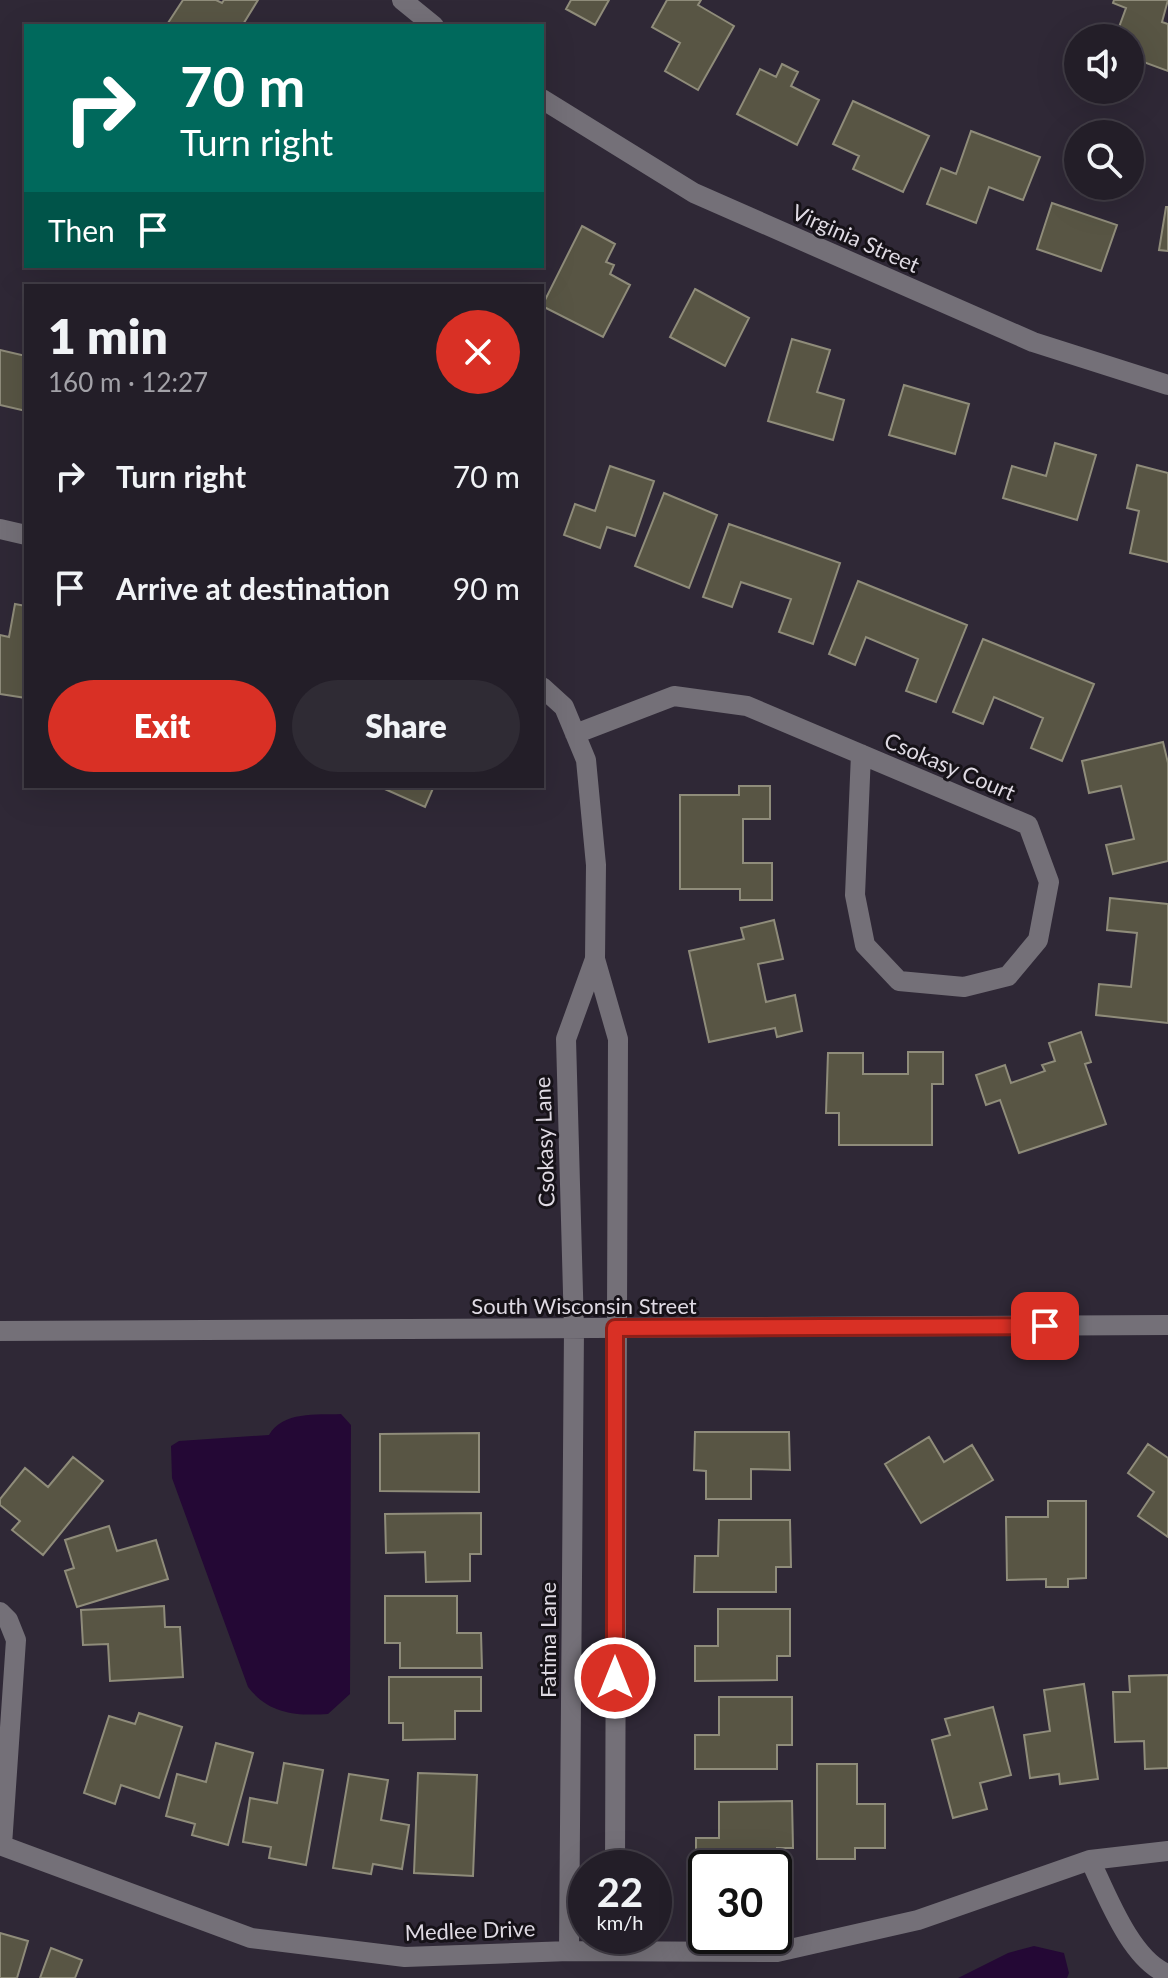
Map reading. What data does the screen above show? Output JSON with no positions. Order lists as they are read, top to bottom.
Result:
{
  "streets": {
    "street": [
      "Virginia Street",
      "Csokasy Court",
      "Csokasy Lane",
      "South Wisconsin Street",
      "Fatima Lane",
      "Medlee Drive"
    ]
  },
  "crossings": [
    ["Csokasy Court", "Csokasy Lane"],
    ["Csokasy Lane", "South Wisconsin Street"],
    ["Csokasy Lane", "Fatima Lane"],
    ["South Wisconsin Street", "Fatima Lane"]
  ],
  "page": {
    "turn": ["70 m", "Turn right"],
    "then": "Then",
    "heading": ["1 min", "160 m · 12:27"],
    "list": [
      {
        "name": "Turn right",
        "value": "70 m"
      },
      {
        "name": "Arrive at destination",
        "value": "90 m"
      }
    ],
    "buttons": ["Exit", "Share"],
    "speed": "22 km/h",
    "limit": "30"
  }
}
